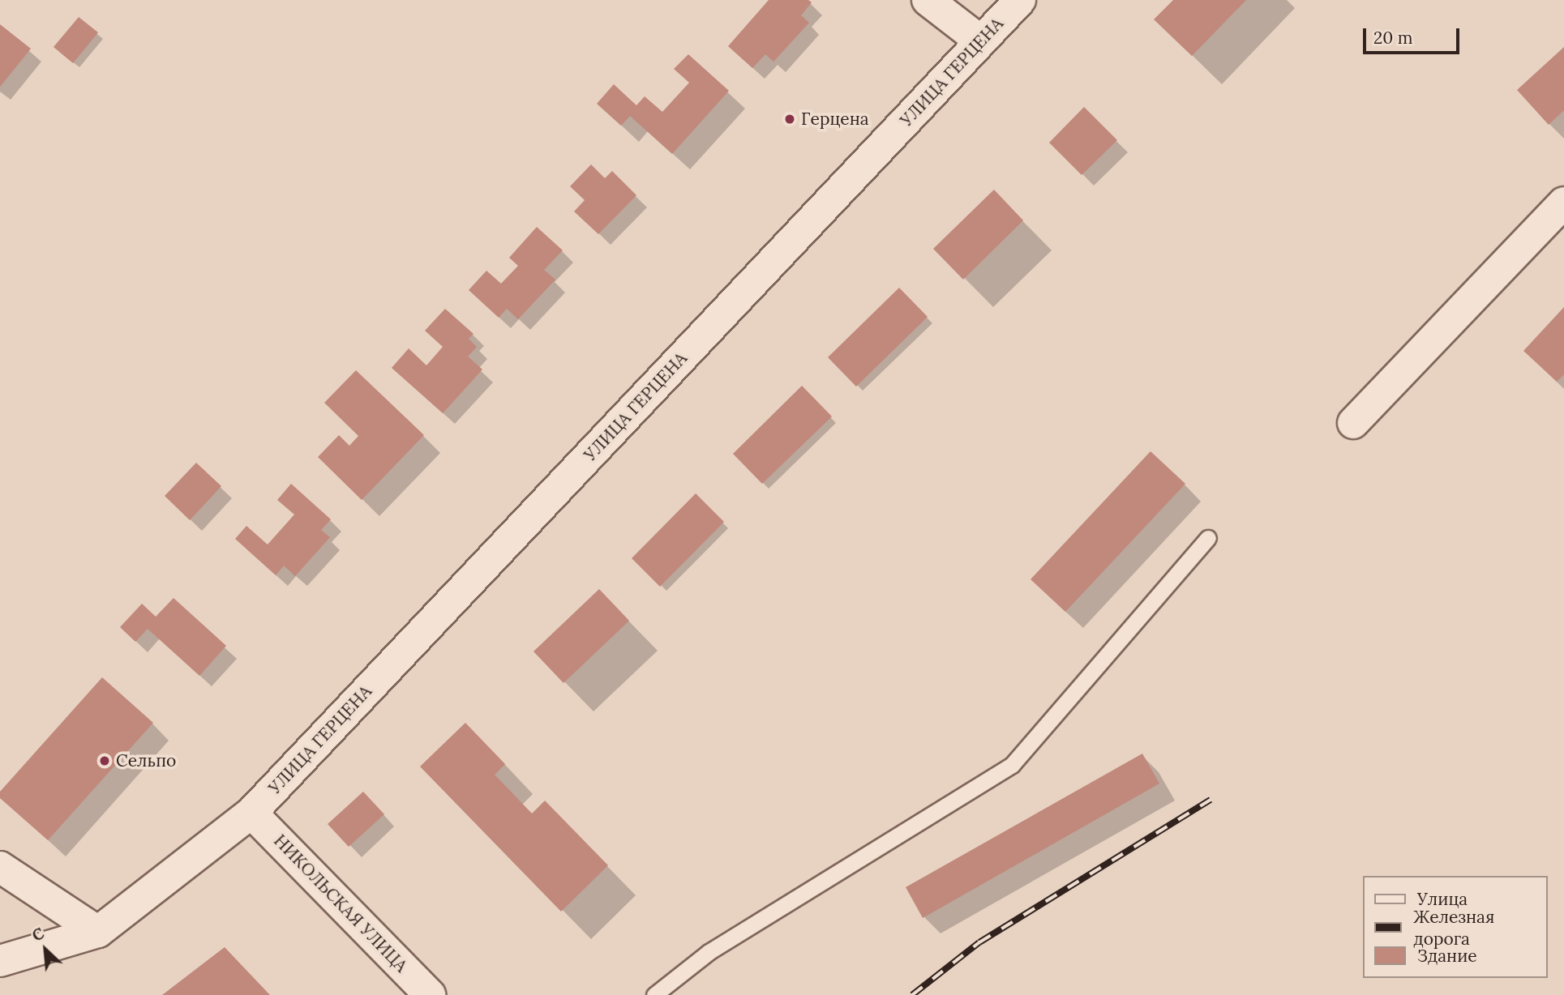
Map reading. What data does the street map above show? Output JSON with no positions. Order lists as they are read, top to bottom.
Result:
{
  "streets": {
    "main road": ["УЛИЦА ГЕРЦЕНА", "НИКОЛЬСКАЯ УЛИЦА"]
  },
  "crossings": [
    ["УЛИЦА ГЕРЦЕНА", "НИКОЛЬСКАЯ УЛИЦА"]
  ],
  "places": ["Герцена", "Сельпо"],
  "legend": ["Улица", "Железная дорога", "Здание"],
  "scale_bar": "20 m",
  "north": "top left"
}
